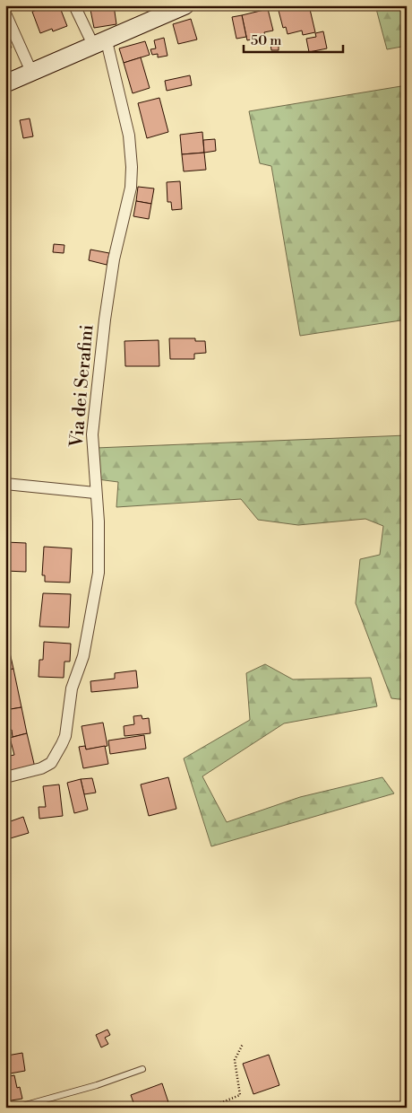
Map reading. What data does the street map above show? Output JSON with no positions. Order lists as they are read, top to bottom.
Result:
{
  "streets": {
    "street": ["Via dei Serafini"]
  },
  "scale_bar": "50 m"
}
